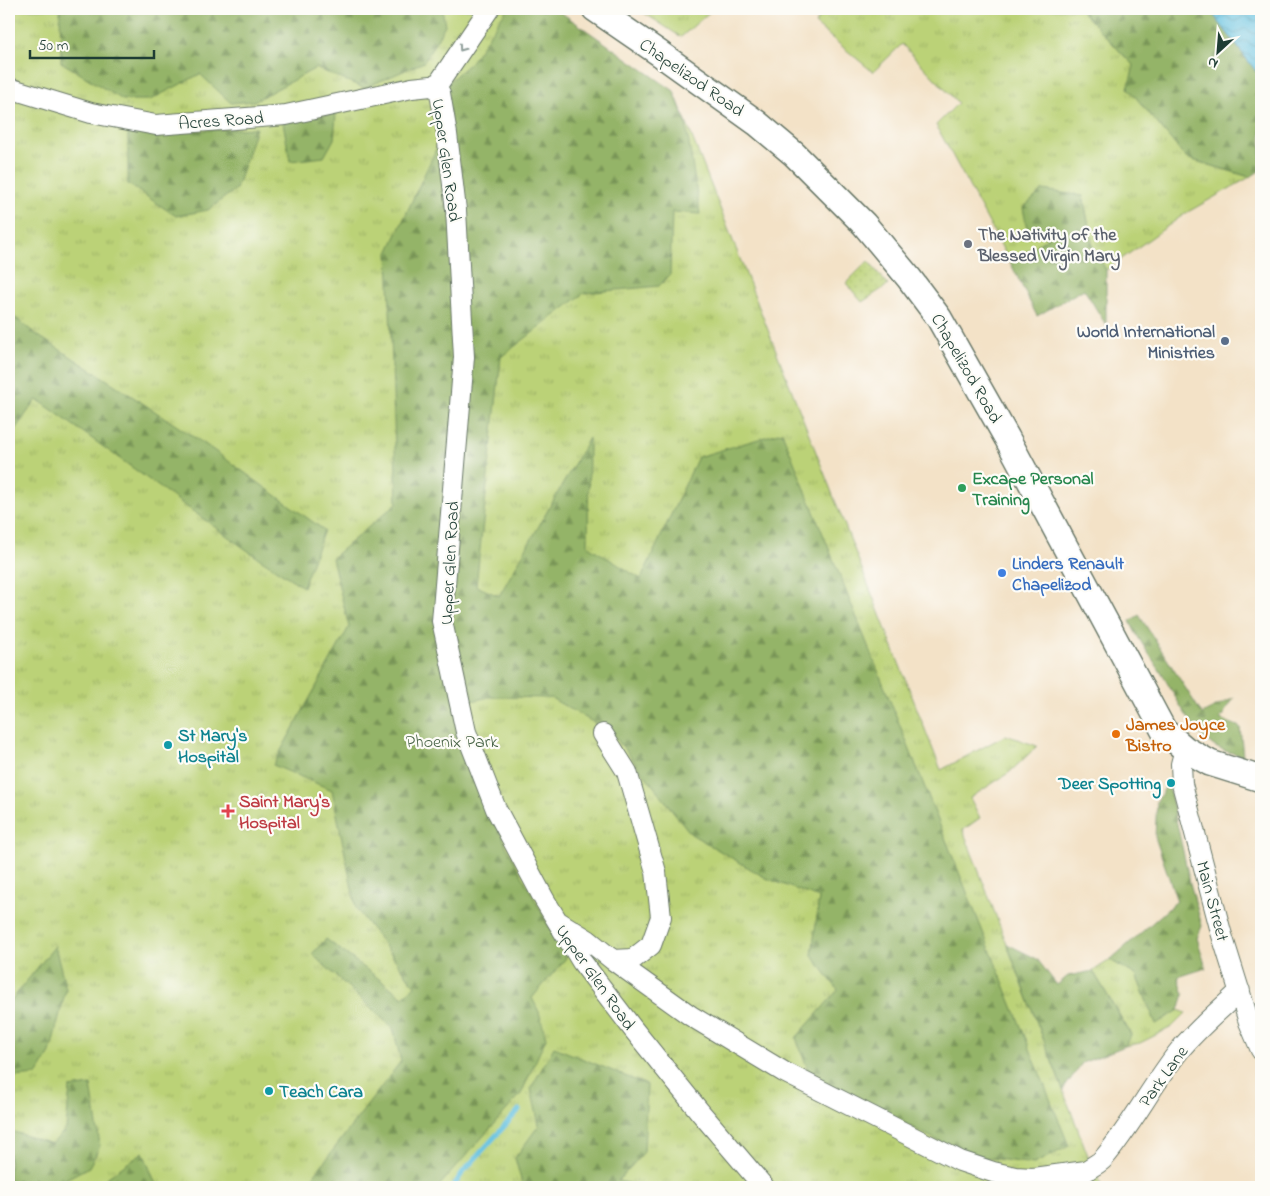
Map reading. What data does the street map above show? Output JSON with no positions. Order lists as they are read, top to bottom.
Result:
{
  "streets": {
    "main road": ["Chapelizod Road"],
    "street": [
      "Acres Road",
      "Upper Glen Road",
      "Main Street",
      "Park Lane"
    ]
  },
  "crossings": [
    ["Chapelizod Road", "Main Street"],
    ["Acres Road", "Upper Glen Road"],
    ["Main Street", "Park Lane"]
  ],
  "parks": ["Phoenix Park"],
  "places": {
    "other": [
      "The Nativity of the Blessed Virgin Mary",
      "World International Ministries",
      "Excape Personal Training",
      "Linders Renault Chapelizod",
      "James Joyce Bistro",
      "St Mary's Hospital",
      "Deer Spotting",
      "Teach Cara"
    ],
    "health": ["Saint Mary's Hospital"]
  },
  "scale_bar": "50 m",
  "north": "bottom left"
}
